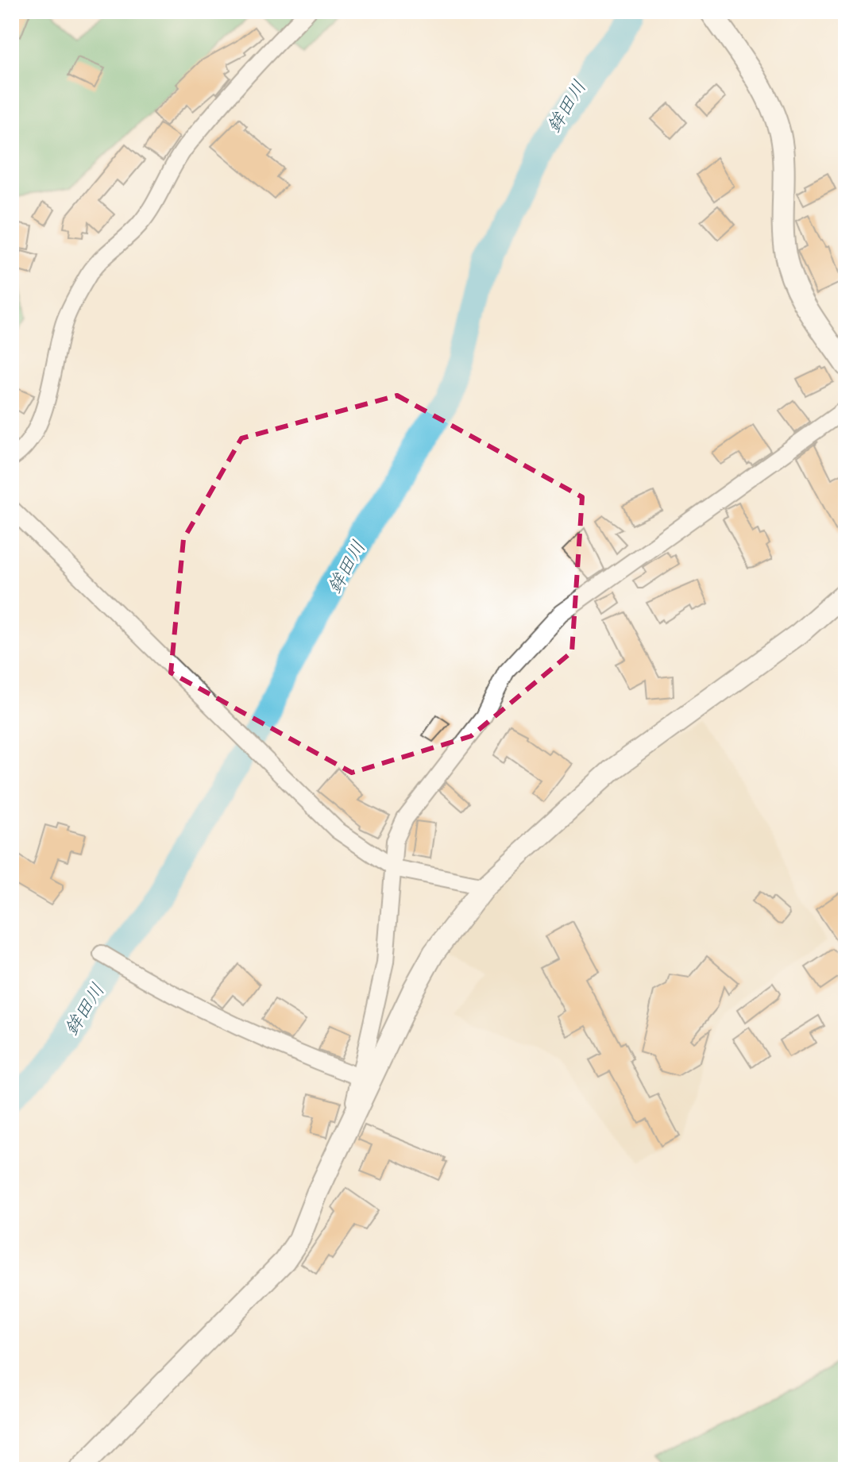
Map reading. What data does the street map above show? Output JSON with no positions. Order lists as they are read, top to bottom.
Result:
{
  "water": ["鉾田川"]
}
